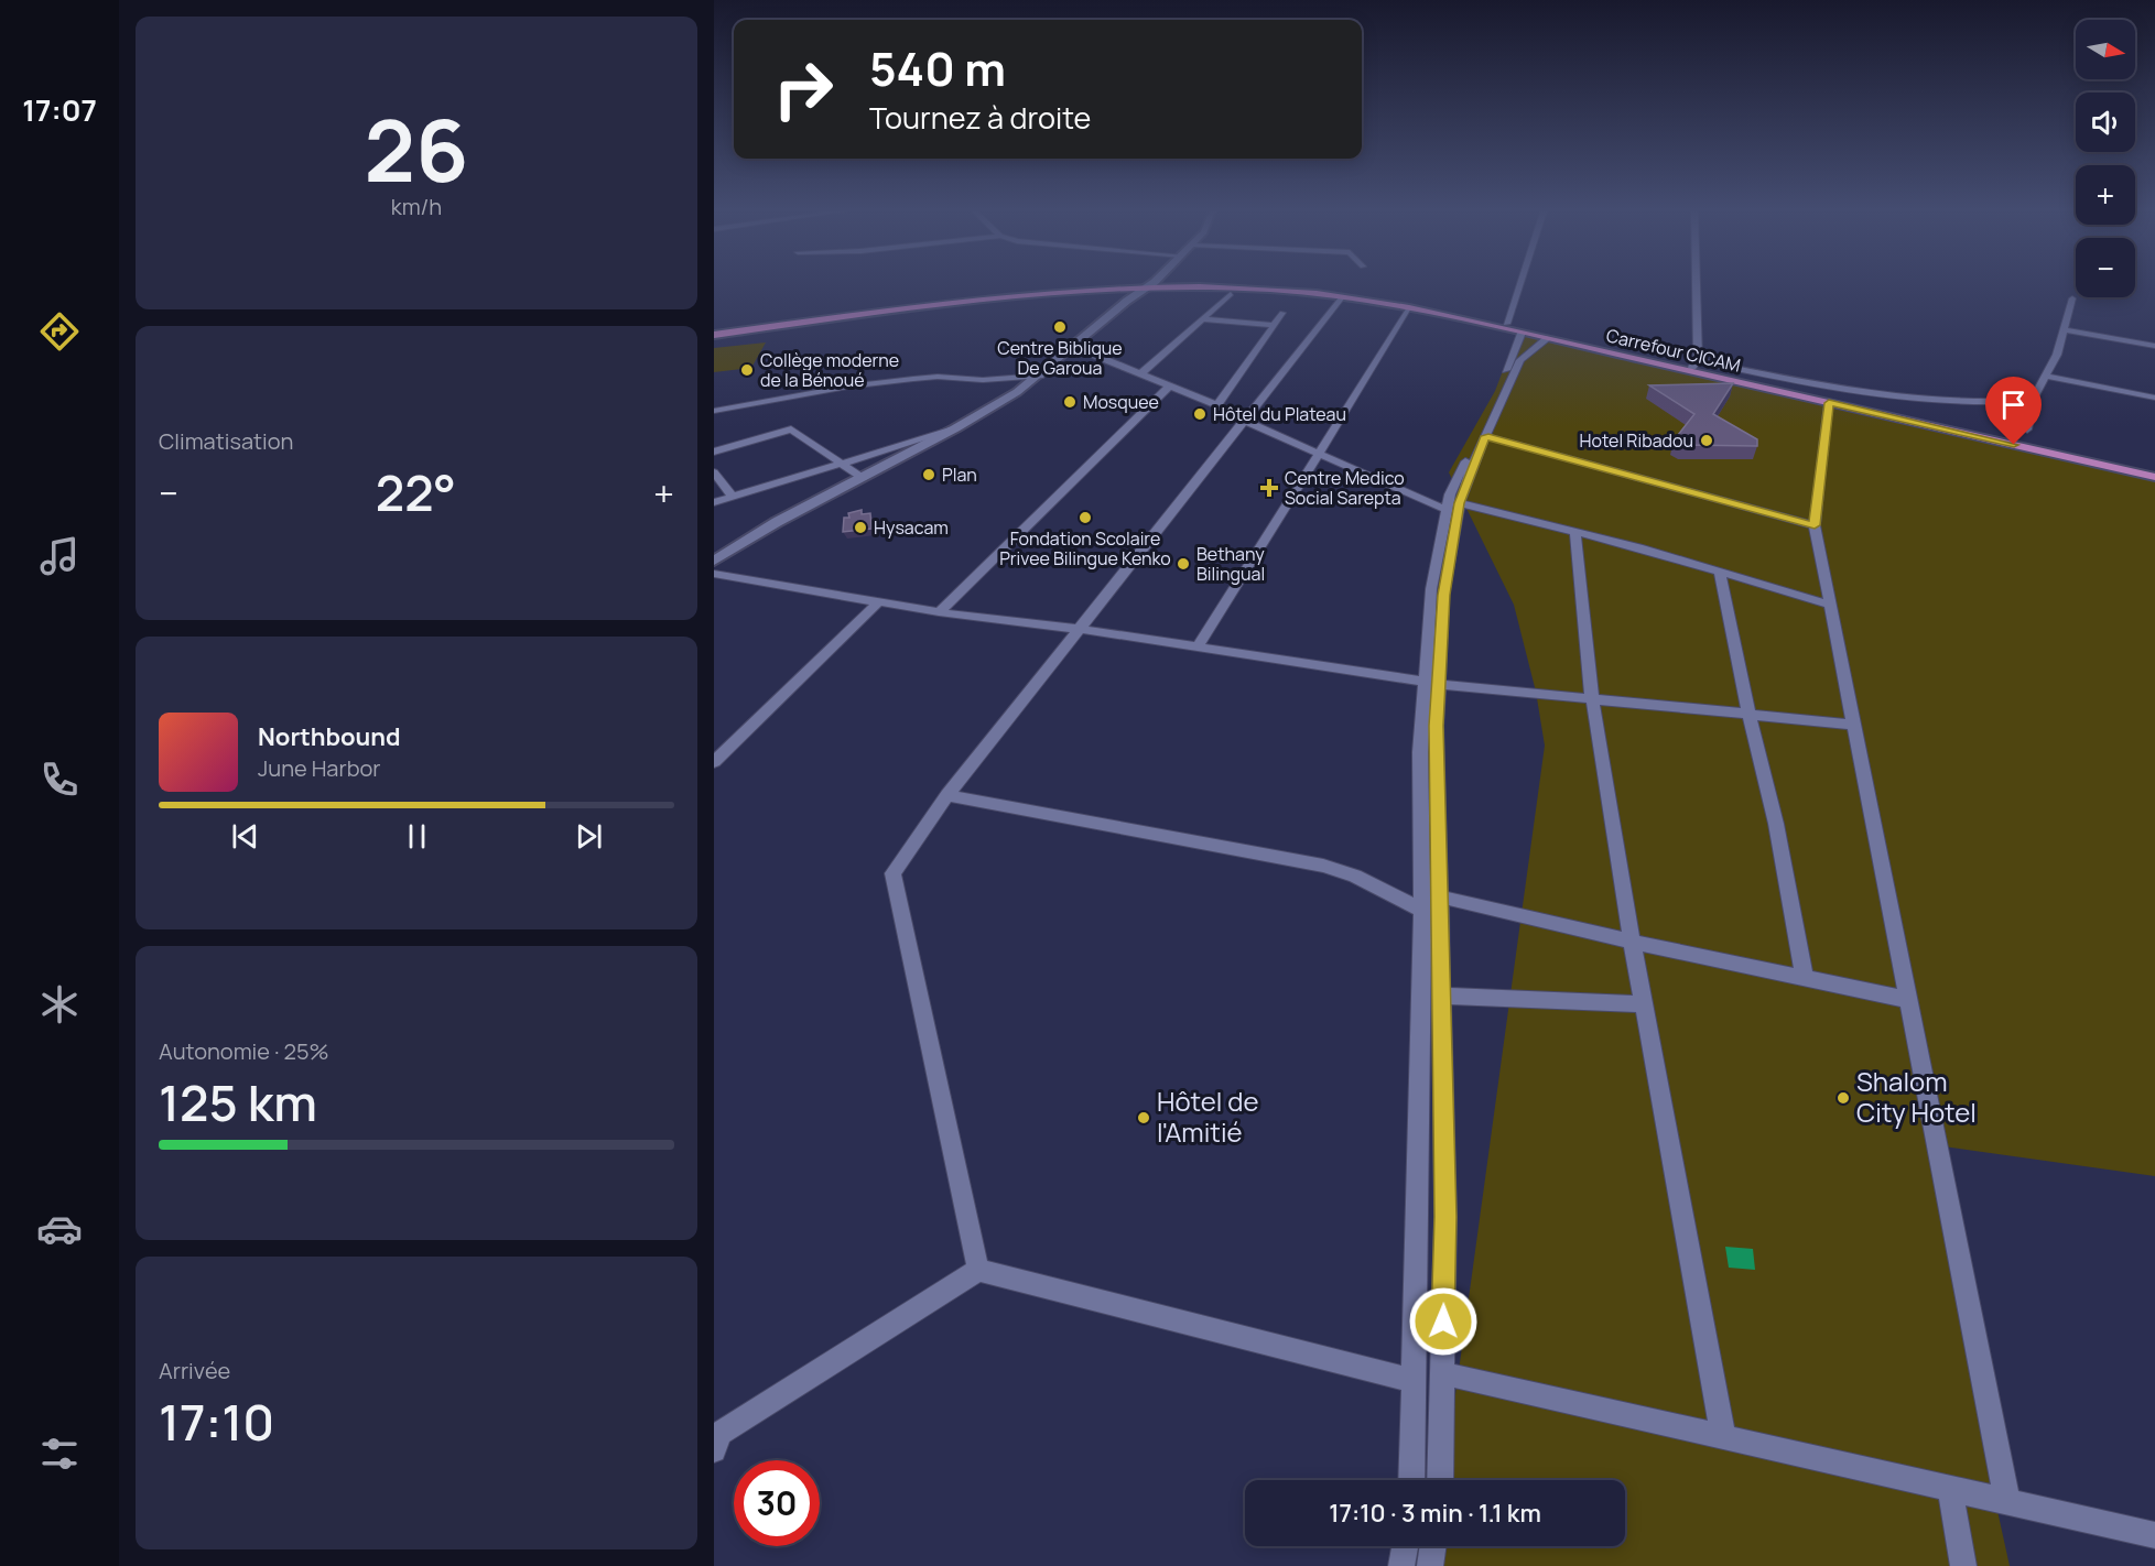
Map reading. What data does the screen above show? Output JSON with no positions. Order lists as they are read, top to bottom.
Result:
{
  "streets": {
    "main road": ["Carrefour CICAM"]
  },
  "places": {
    "other": [
      "Centre Biblique De Garoua",
      "Collège moderne de la Bénoué",
      "Mosquee",
      "Hôtel du Plateau",
      "Hotel Ribadou",
      "Plan",
      "Fondation Scolaire Privee Bilingue Kenko",
      "Hysacam",
      "Bethany Bilingual",
      "Shalom City Hotel",
      "Hôtel de l'Amitié"
    ],
    "health": ["Centre Medico Social Sarepta"]
  },
  "north": "right",
  "page": {
    "tabs": "17:07",
    "tile": [
      ["26", "km/h"],
      "Climatisation",
      ["Autonomie · 25%", "125 km"],
      ["Arrivée", "17:10"]
    ],
    "map_buttons": ["+", "−"],
    "turn": ["540 m", "Tournez à droite"],
    "heat": ["−", "22°", "+"],
    "song": ["Northbound", "June Harbor"],
    "limit": "30",
    "trip": "17:10 · 3 min · 1.1 km"
  }
}
